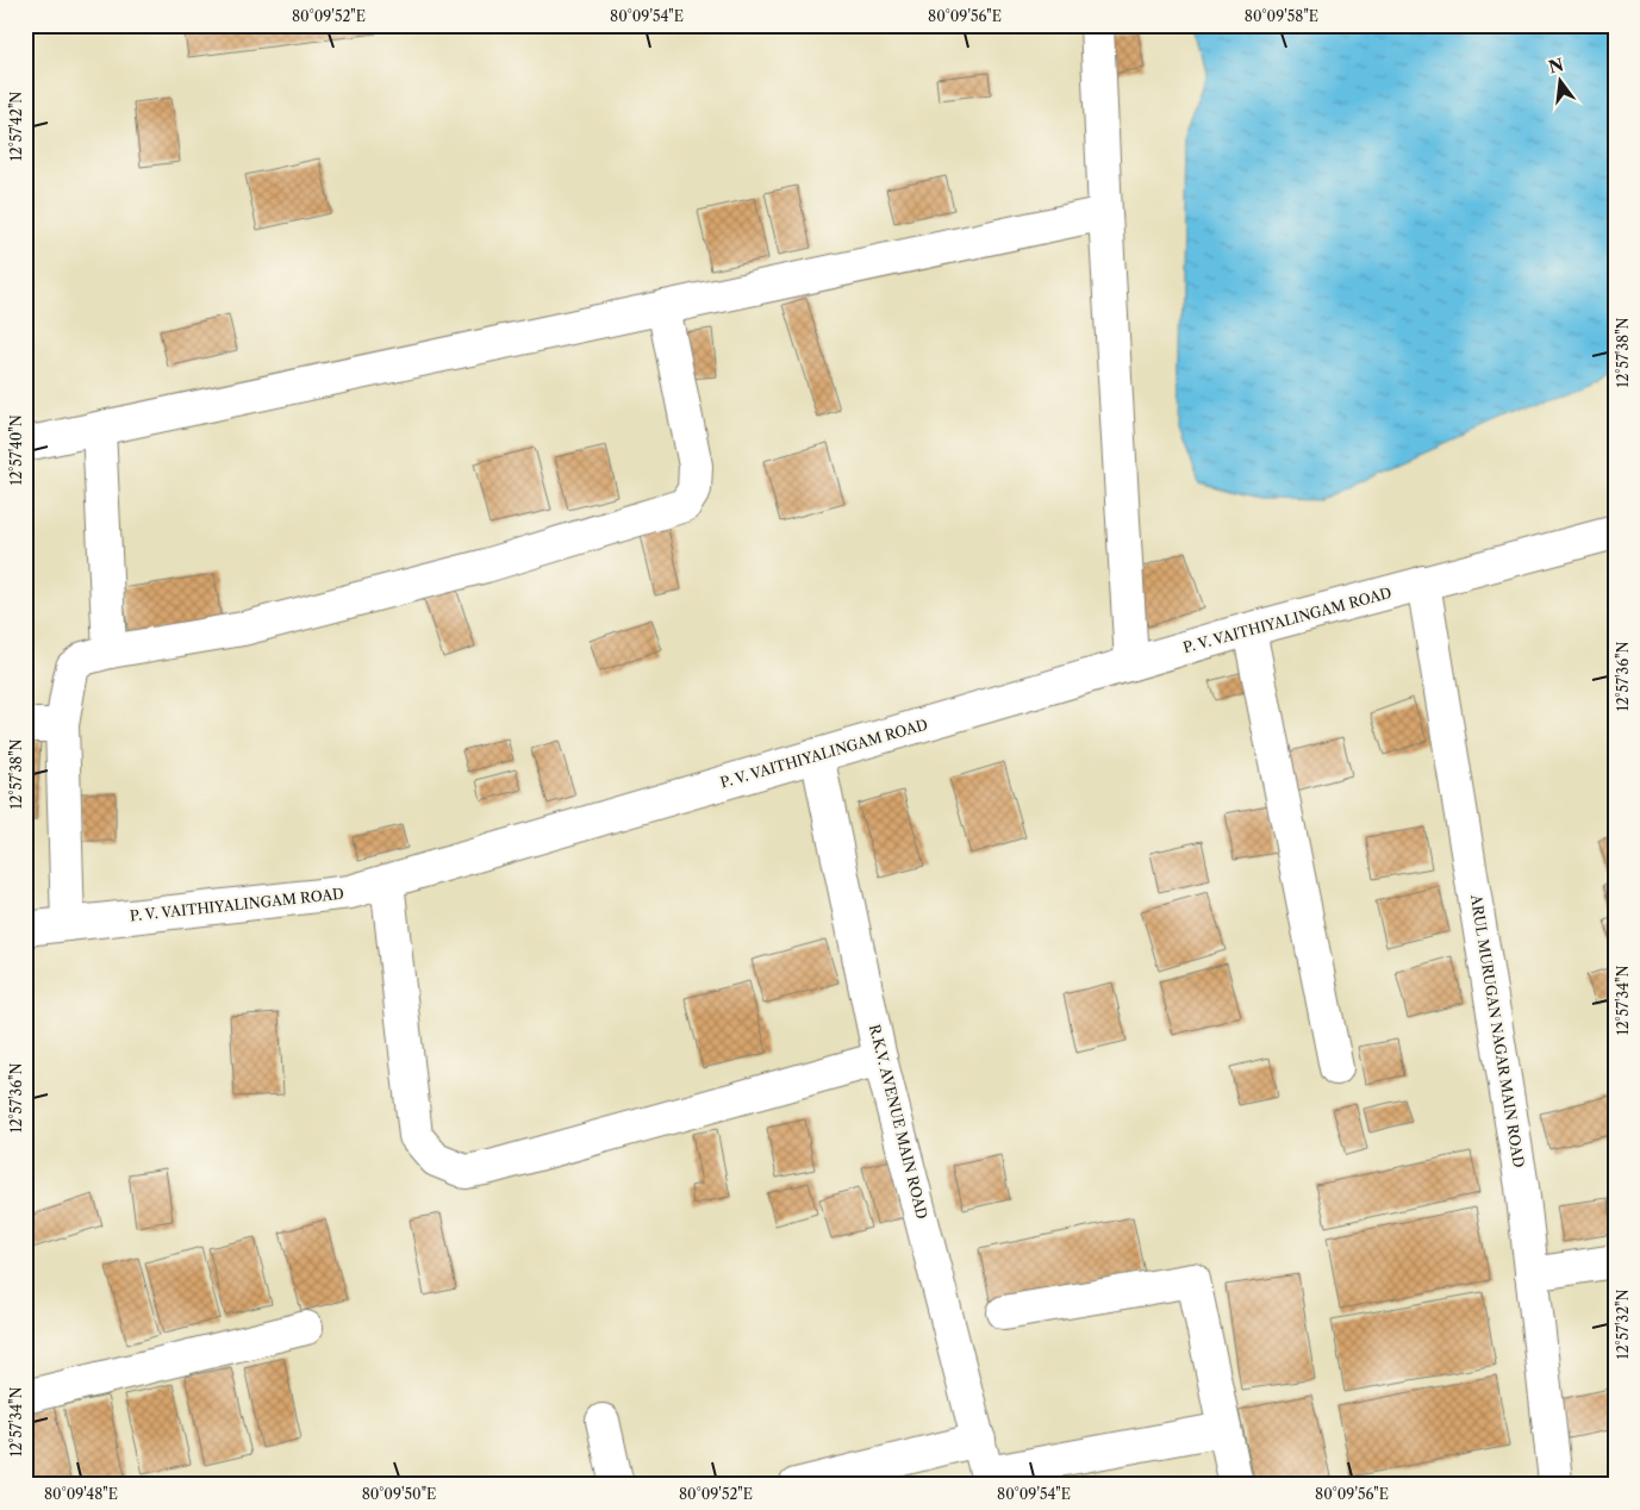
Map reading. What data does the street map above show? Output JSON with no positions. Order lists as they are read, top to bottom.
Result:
{
  "streets": {
    "street": ["P. V. VAITHIYALINGAM ROAD", "ARUL MURUGAN NAGAR MAIN ROAD", "R.K.V. AVENUE MAIN ROAD"]
  },
  "crossings": [
    ["P. V. VAITHIYALINGAM ROAD", "ARUL MURUGAN NAGAR MAIN ROAD"],
    ["P. V. VAITHIYALINGAM ROAD", "R.K.V. AVENUE MAIN ROAD"]
  ],
  "north": "top",
  "coordinates": [
    "80°09'52\"E",
    "80°09'54\"E",
    "80°09'56\"E",
    "80°09'58\"E",
    "12°57'42\"N",
    "12°57'38\"N",
    "12°57'40\"N",
    "12°57'36\"N",
    "12°57'34\"N",
    "12°57'32\"N",
    "80°09'48\"E",
    "80°09'50\"E"
  ]
}
